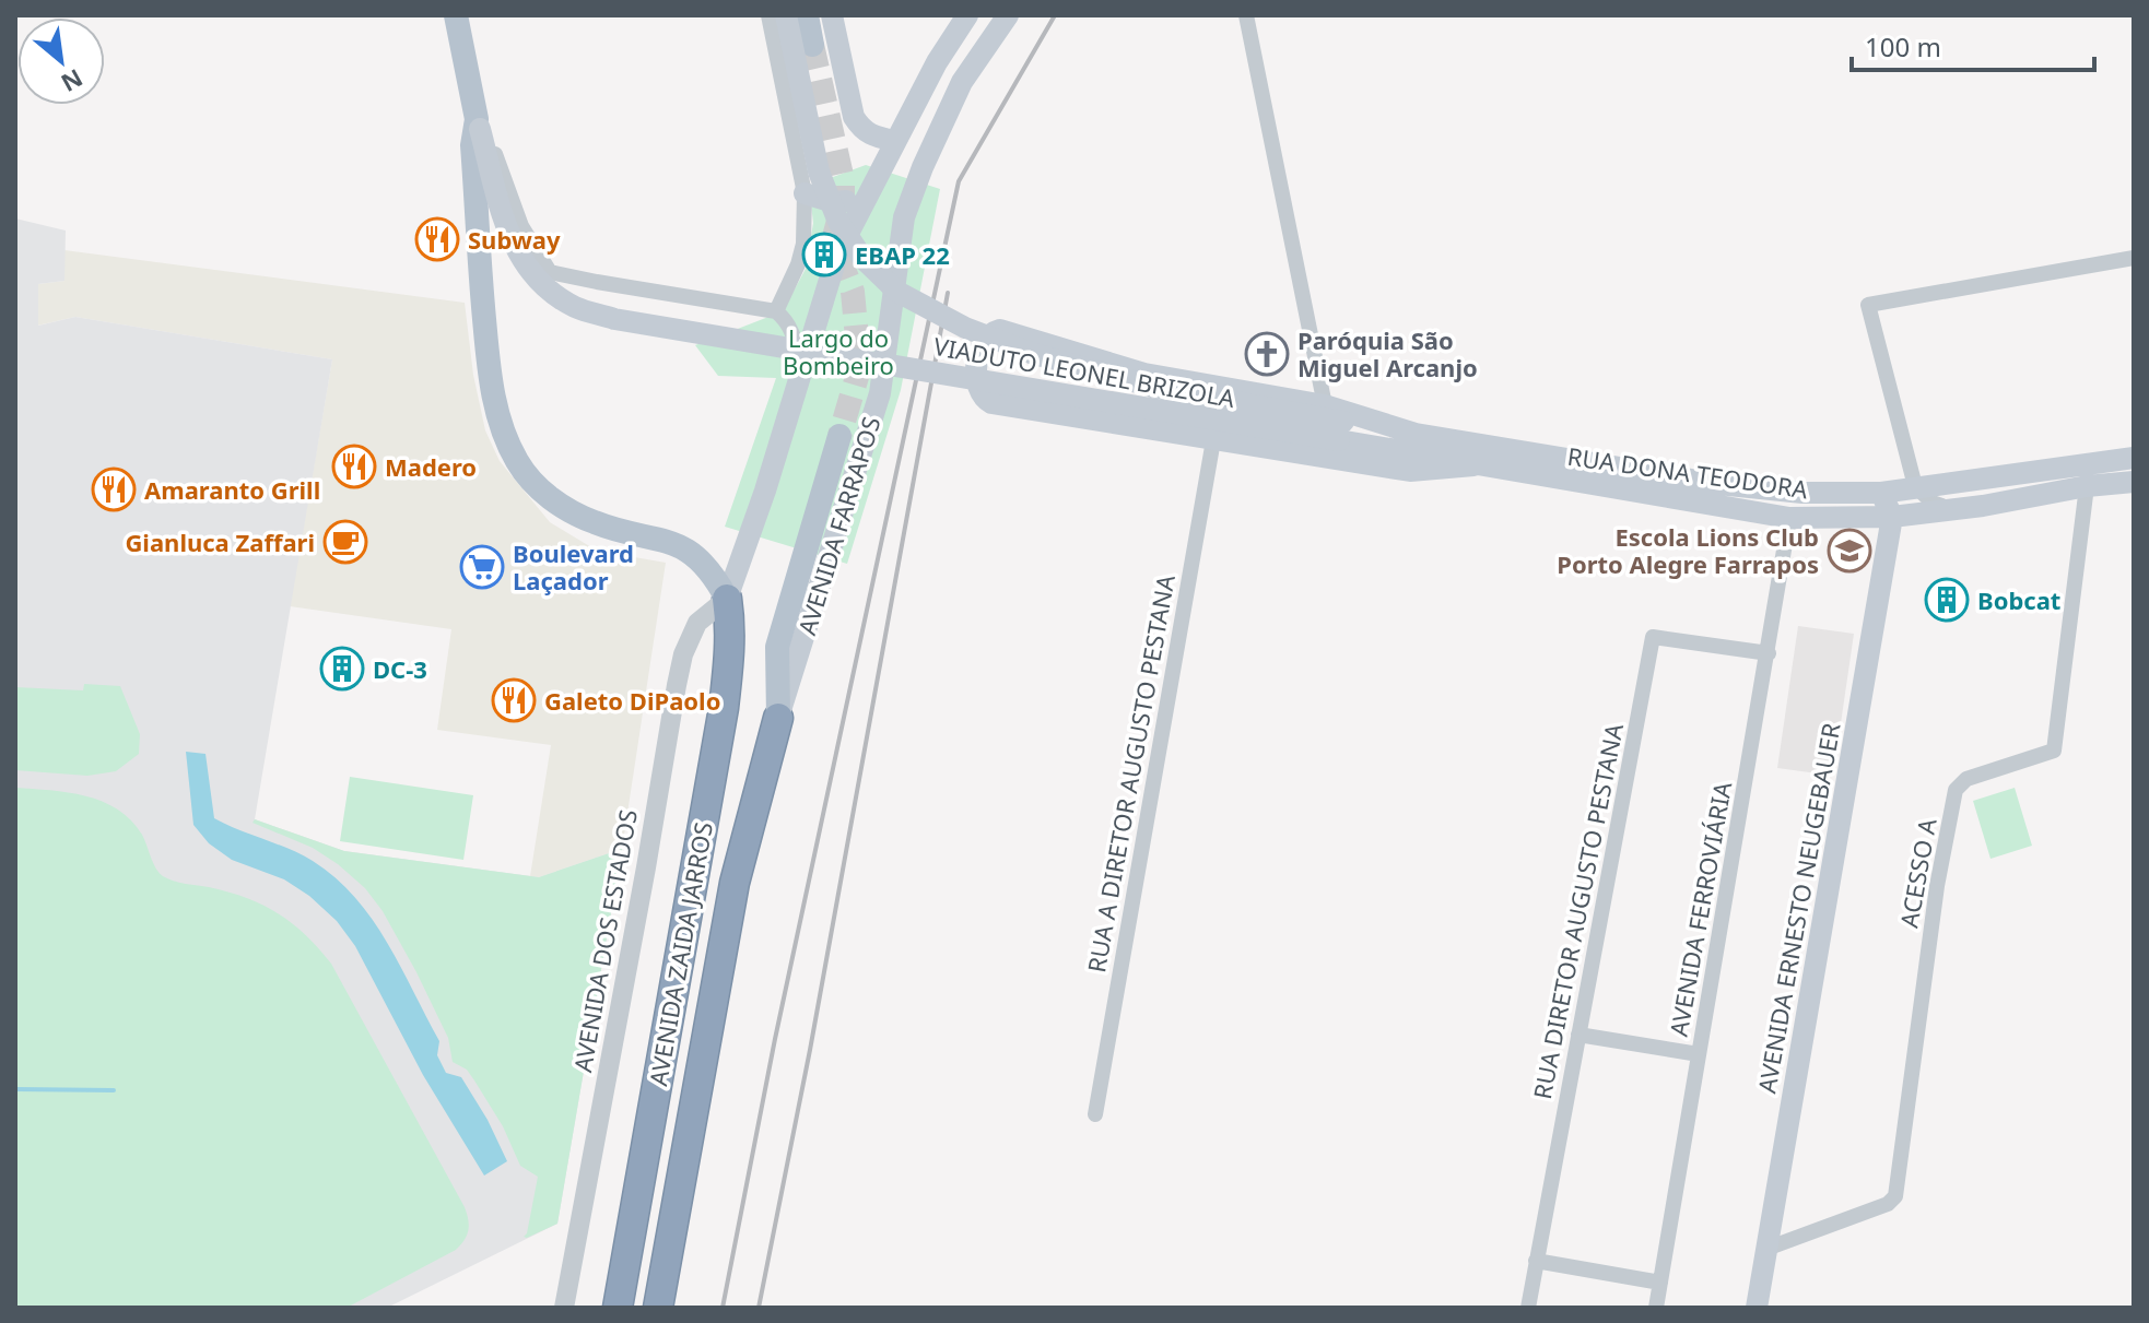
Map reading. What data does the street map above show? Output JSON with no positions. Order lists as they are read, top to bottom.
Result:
{
  "streets": {
    "highway": ["AVENIDA ZAIDA JARROS"],
    "main road": [
      "VIADUTO LEONEL BRIZOLA",
      "RUA DONA TEODORA",
      "AVENIDA FARRAPOS",
      "AVENIDA ERNESTO NEUGEBAUER"
    ],
    "street": [
      "RUA A DIRETOR AUGUSTO PESTANA",
      "ACESSO A",
      "AVENIDA FERROVIÁRIA",
      "RUA DIRETOR AUGUSTO PESTANA",
      "AVENIDA DOS ESTADOS"
    ]
  },
  "crossings": [
    ["VIADUTO LEONEL BRIZOLA", "RUA DONA TEODORA"],
    ["RUA DONA TEODORA", "ACESSO A"],
    ["RUA DONA TEODORA", "AVENIDA ERNESTO NEUGEBAUER"],
    ["RUA DONA TEODORA", "AVENIDA FERROVIÁRIA"],
    ["AVENIDA FARRAPOS", "AVENIDA ZAIDA JARROS"],
    ["ACESSO A", "AVENIDA ERNESTO NEUGEBAUER"],
    ["AVENIDA FERROVIÁRIA", "RUA DIRETOR AUGUSTO PESTANA"],
    ["AVENIDA DOS ESTADOS", "AVENIDA ZAIDA JARROS"]
  ],
  "parks": ["Largo do Bombeiro"],
  "places": {
    "restaurant": [
      "Subway",
      "Madero",
      "Amaranto Grill",
      "Galeto DiPaolo"
    ],
    "building": ["EBAP 22", "Bobcat", "DC-3"],
    "church": ["Paróquia São Miguel Arcanjo"],
    "cafe": ["Gianluca Zaffari"],
    "school or university": ["Escola Lions Club Porto Alegre Farrapos"],
    "supermarket": ["Boulevard Laçador"]
  },
  "scale_bar": "100 m",
  "north": "bottom right"
}
